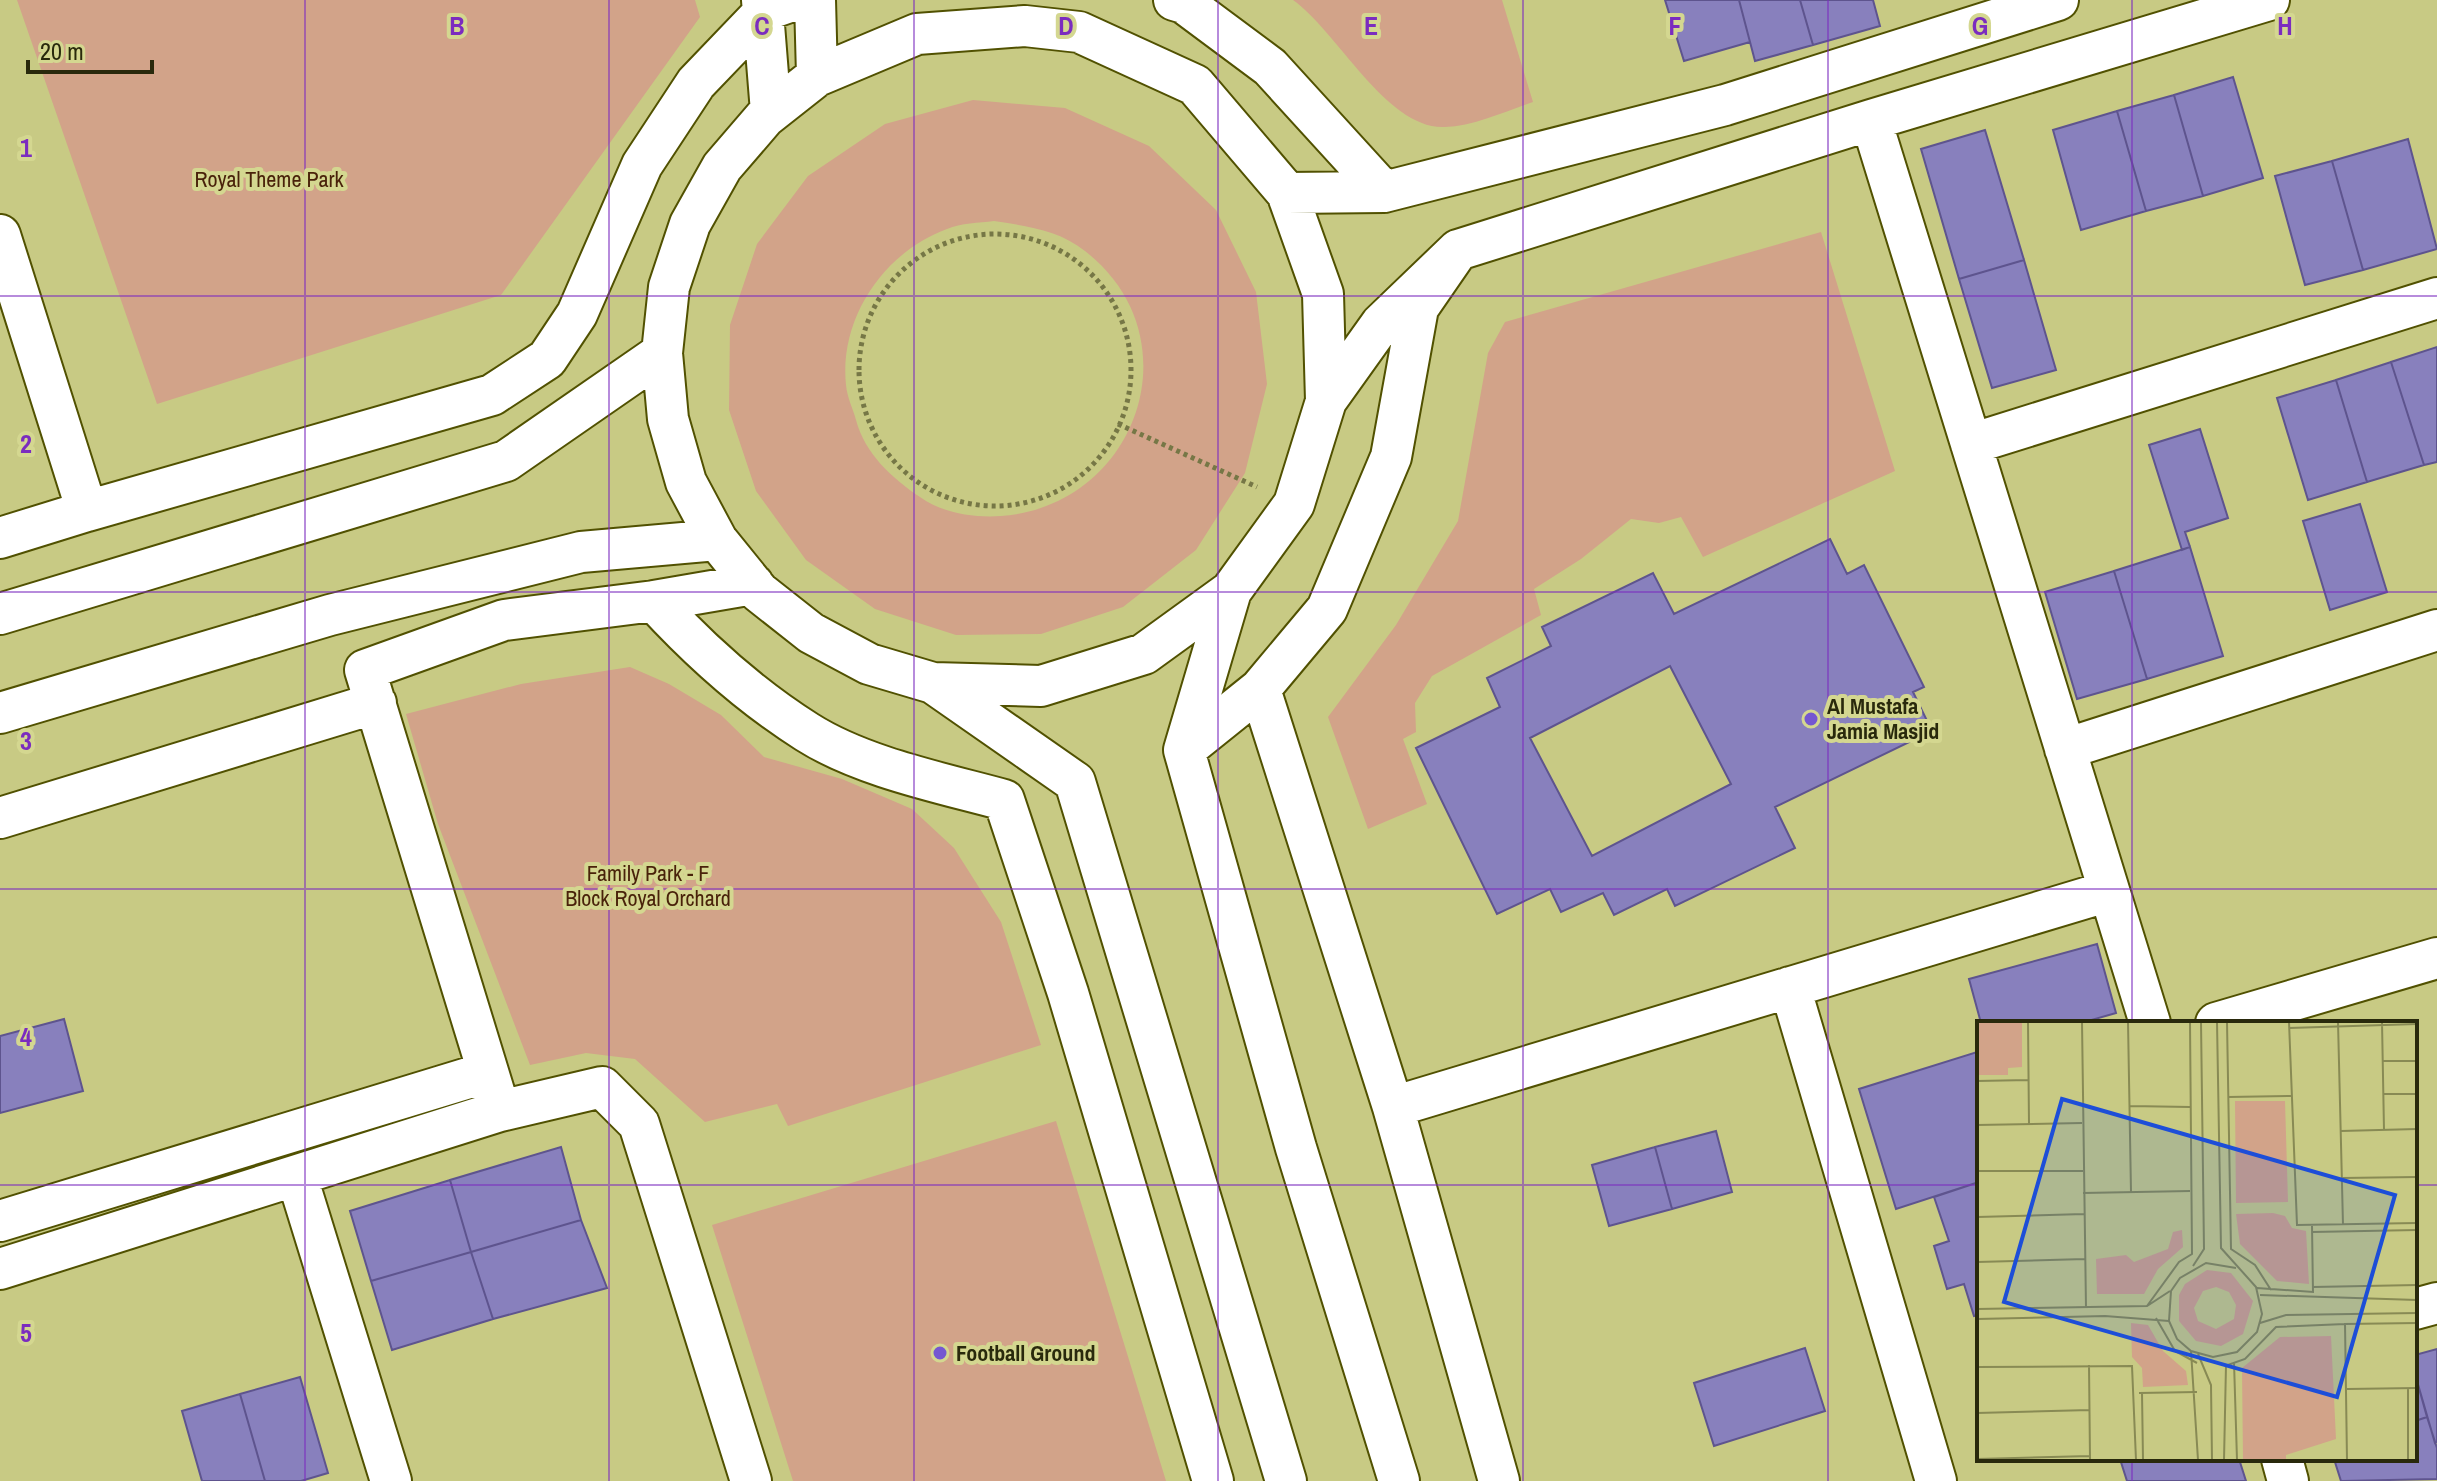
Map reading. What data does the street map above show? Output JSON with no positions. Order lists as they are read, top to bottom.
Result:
{
  "parks": ["Royal Theme Park", "Family Park - F Block Royal Orchard"],
  "places": ["Al Mustafa Jamia Masjid", "Football Ground"],
  "scale_bar": "20 m",
  "grid": {
    "columns": [
      "B",
      "C",
      "D",
      "E",
      "F",
      "G",
      "H"
    ],
    "rows": [
      "1",
      "2",
      "3",
      "4",
      "5"
    ]
  }
}
